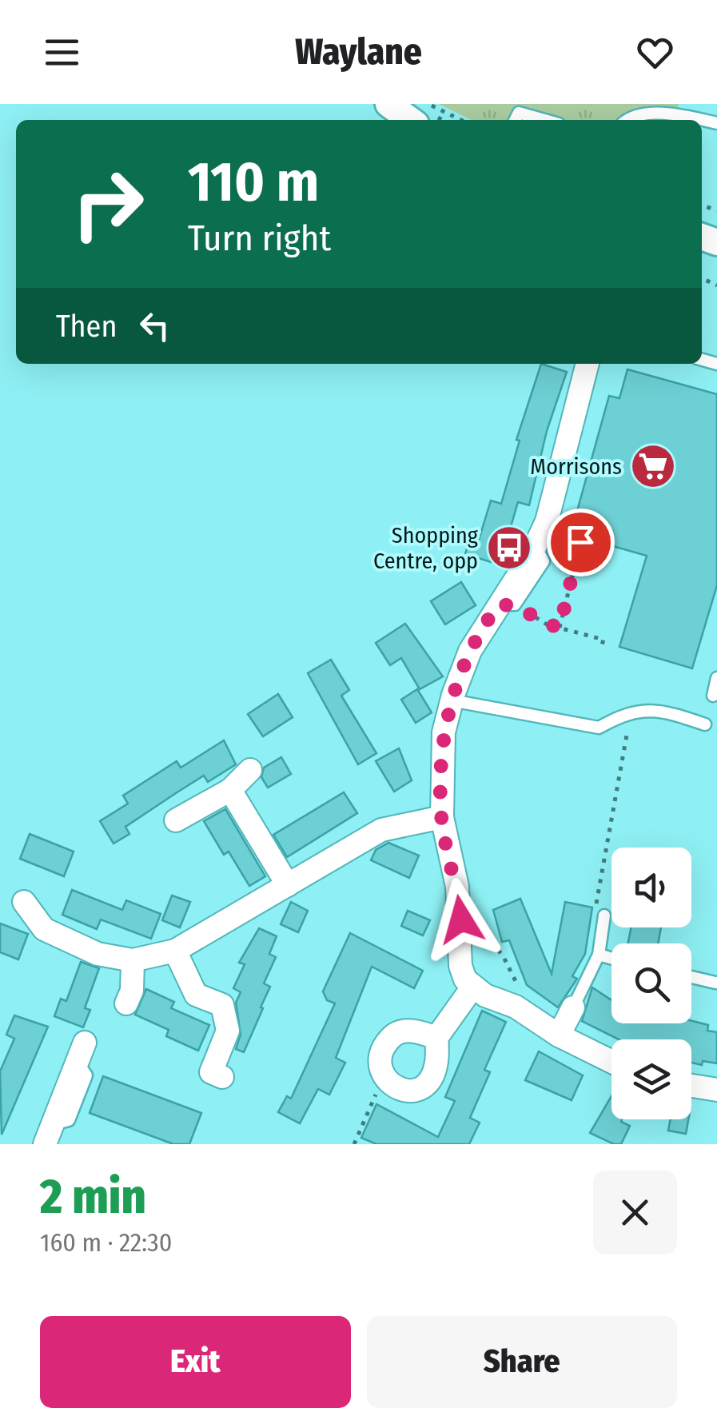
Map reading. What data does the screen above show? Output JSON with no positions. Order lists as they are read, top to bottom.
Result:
{
  "places": {
    "supermarket": ["Morrisons"],
    "bus stop": ["Shopping Centre, opp"]
  },
  "page": {
    "header": "Waylane",
    "turn": ["110 m", "Turn right"],
    "then": "Then",
    "heading": ["2 min", "160 m · 22:30"],
    "buttons": ["Exit", "Share"]
  }
}
